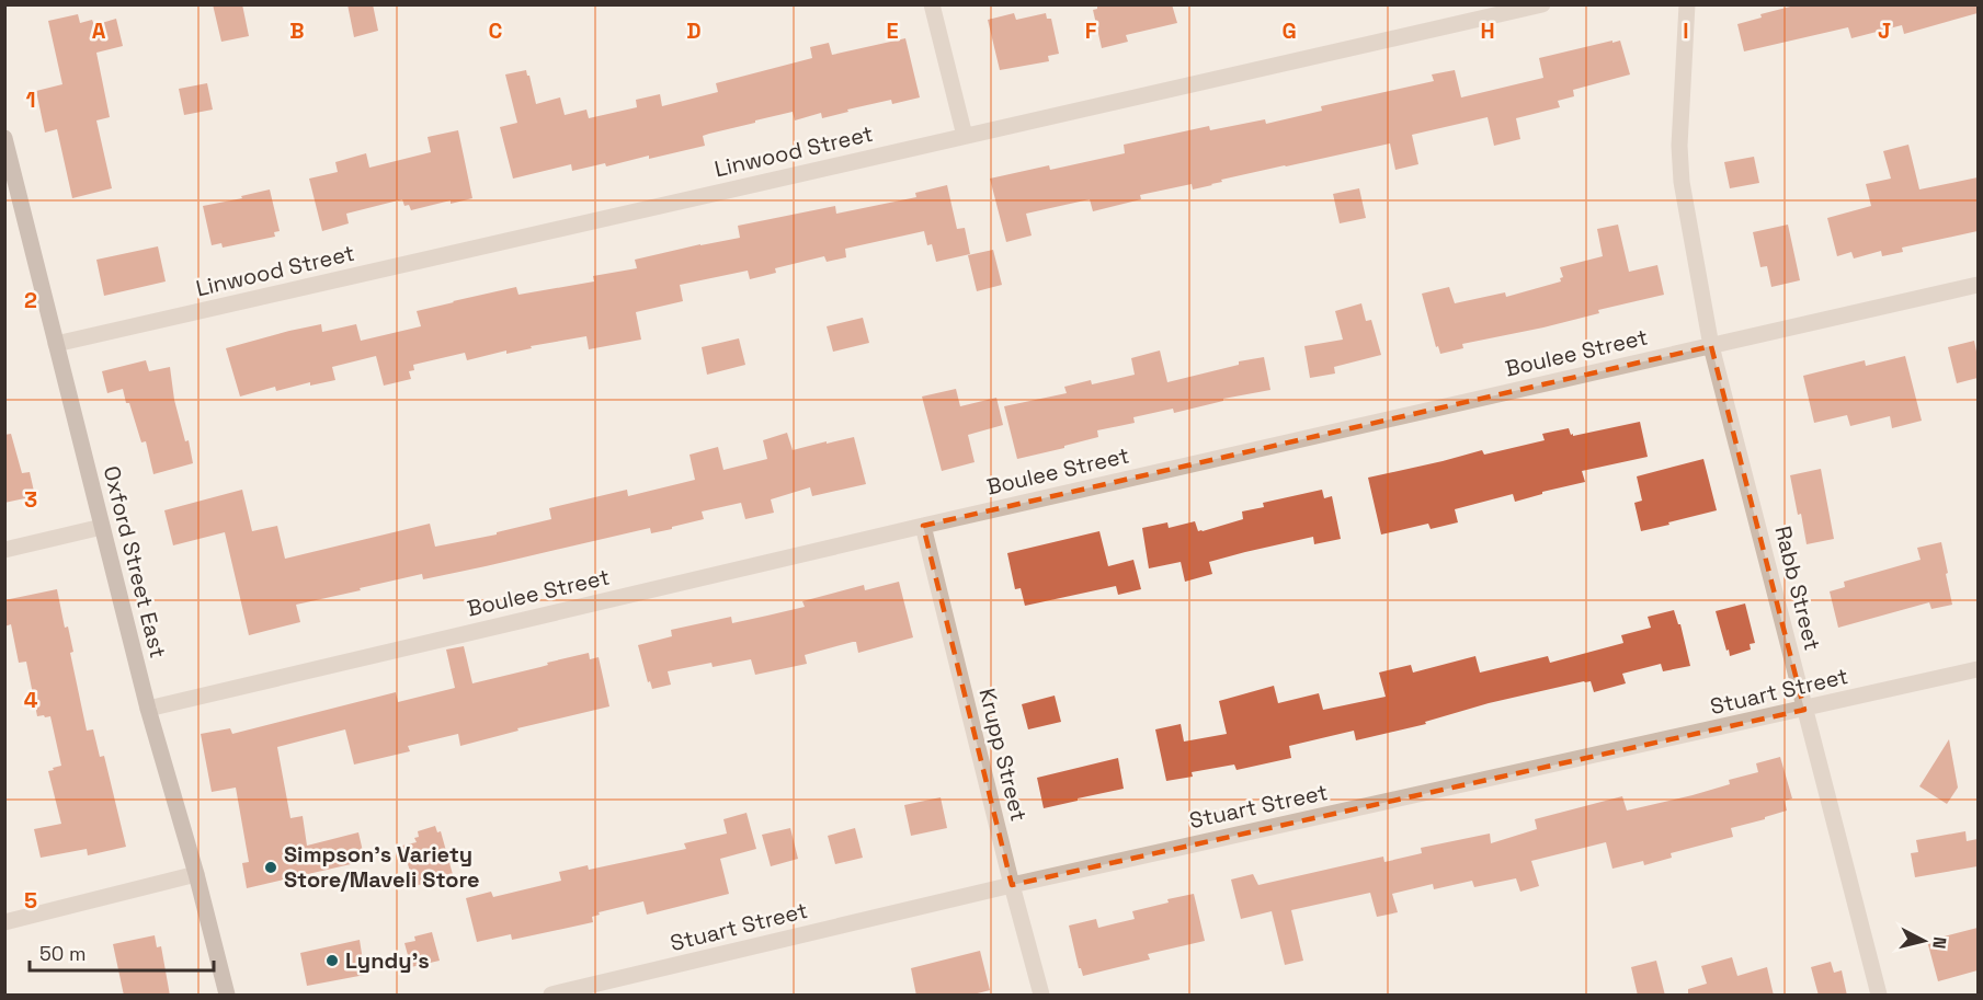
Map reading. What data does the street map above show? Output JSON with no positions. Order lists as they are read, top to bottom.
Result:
{
  "streets": {
    "main road": ["Oxford Street East"],
    "street": [
      "Linwood Street",
      "Boulee Street",
      "Rabb Street",
      "Stuart Street",
      "Krupp Street"
    ]
  },
  "crossings": [
    ["Linwood Street", "Oxford Street East"],
    ["Boulee Street", "Oxford Street East"],
    ["Boulee Street", "Rabb Street"],
    ["Boulee Street", "Krupp Street"],
    ["Rabb Street", "Stuart Street"],
    ["Stuart Street", "Krupp Street"]
  ],
  "places": ["Simpson's Variety Store/Maveli Store", "Lyndy's"],
  "scale_bar": "50 m",
  "north": "right",
  "grid": {
    "columns": [
      "A",
      "B",
      "C",
      "D",
      "E",
      "F",
      "G",
      "H",
      "I",
      "J"
    ],
    "rows": [
      "1",
      "2",
      "3",
      "4",
      "5"
    ]
  }
}
